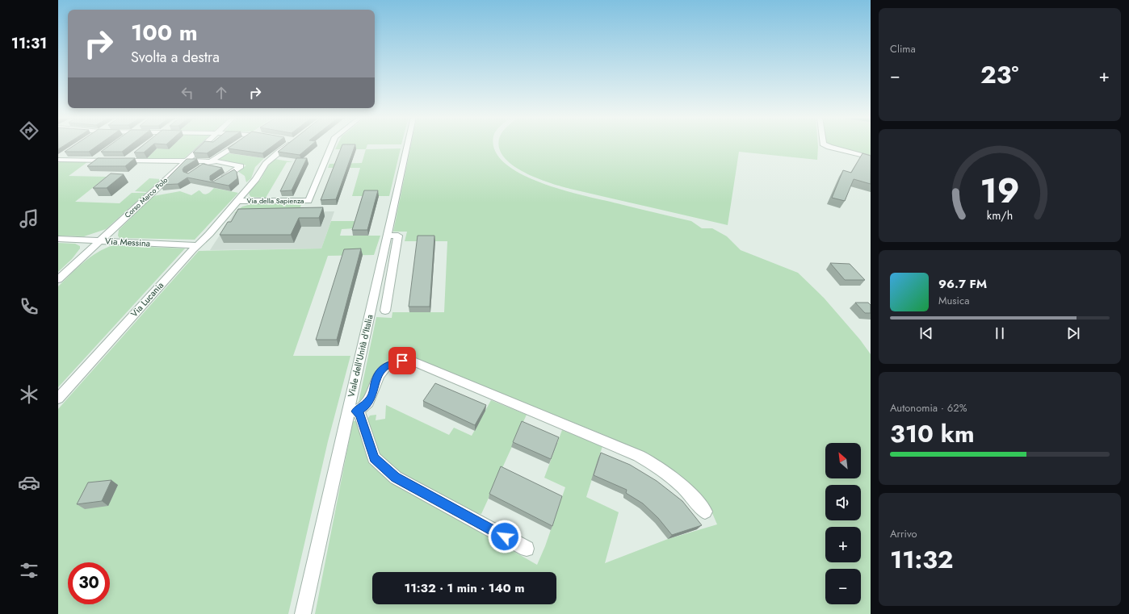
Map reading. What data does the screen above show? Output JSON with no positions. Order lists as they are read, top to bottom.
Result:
{
  "streets": {
    "street": [
      "Corso Marco Polo",
      "Via della Sapienza",
      "Via Messina",
      "Via Lucania",
      "Viale dell'Unità d'Italia"
    ]
  },
  "crossings": [
    ["Corso Marco Polo", "Via Messina"],
    ["Via della Sapienza", "Via Lucania"],
    ["Via Messina", "Via Lucania"]
  ],
  "north": "top left",
  "page": {
    "tabs": "11:31",
    "tile": [
      "Clima",
      ["Autonomia · 62%", "310 km"],
      ["Arrivo", "11:32"]
    ],
    "turn": ["100 m", "Svolta a destra"],
    "heat": ["−", "23°", "+"],
    "song": ["96.7 FM", "Musica"],
    "map_buttons": ["+", "−"],
    "limit": "30",
    "trip": "11:32 · 1 min · 140 m",
    "gauge": ["19", "km/h"]
  }
}
